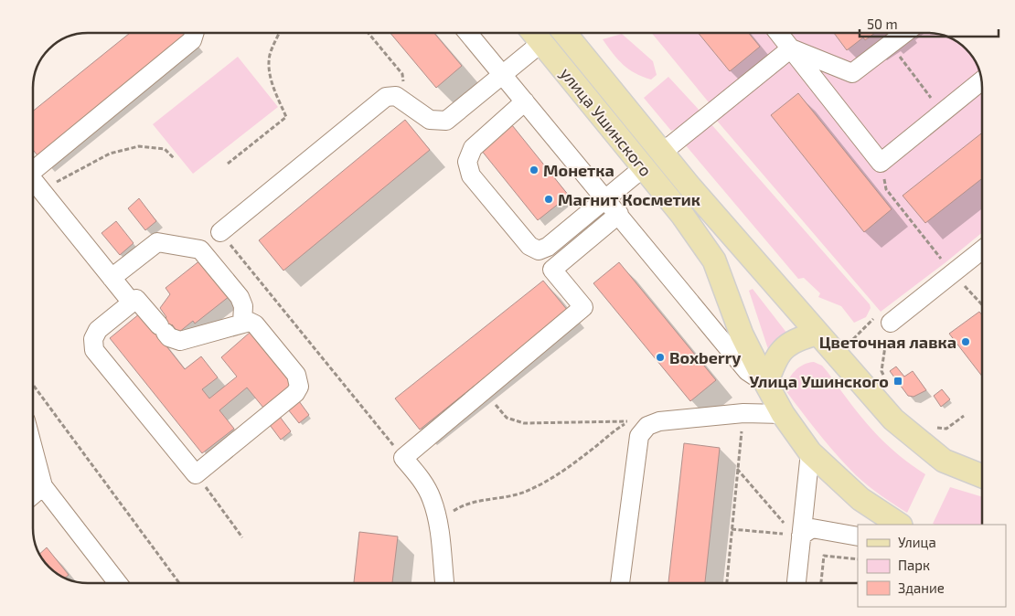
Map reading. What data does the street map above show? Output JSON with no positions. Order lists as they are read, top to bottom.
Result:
{
  "streets": {
    "main road": ["улица Ушинского"]
  },
  "places": {
    "other": [
      "Монетка",
      "Магнит Косметик",
      "Цветочная лавка",
      "Boxberry"
    ],
    "transit": ["Улица Ушинского"]
  },
  "legend": ["Улица", "Парк", "Здание"],
  "scale_bar": "50 m"
}
